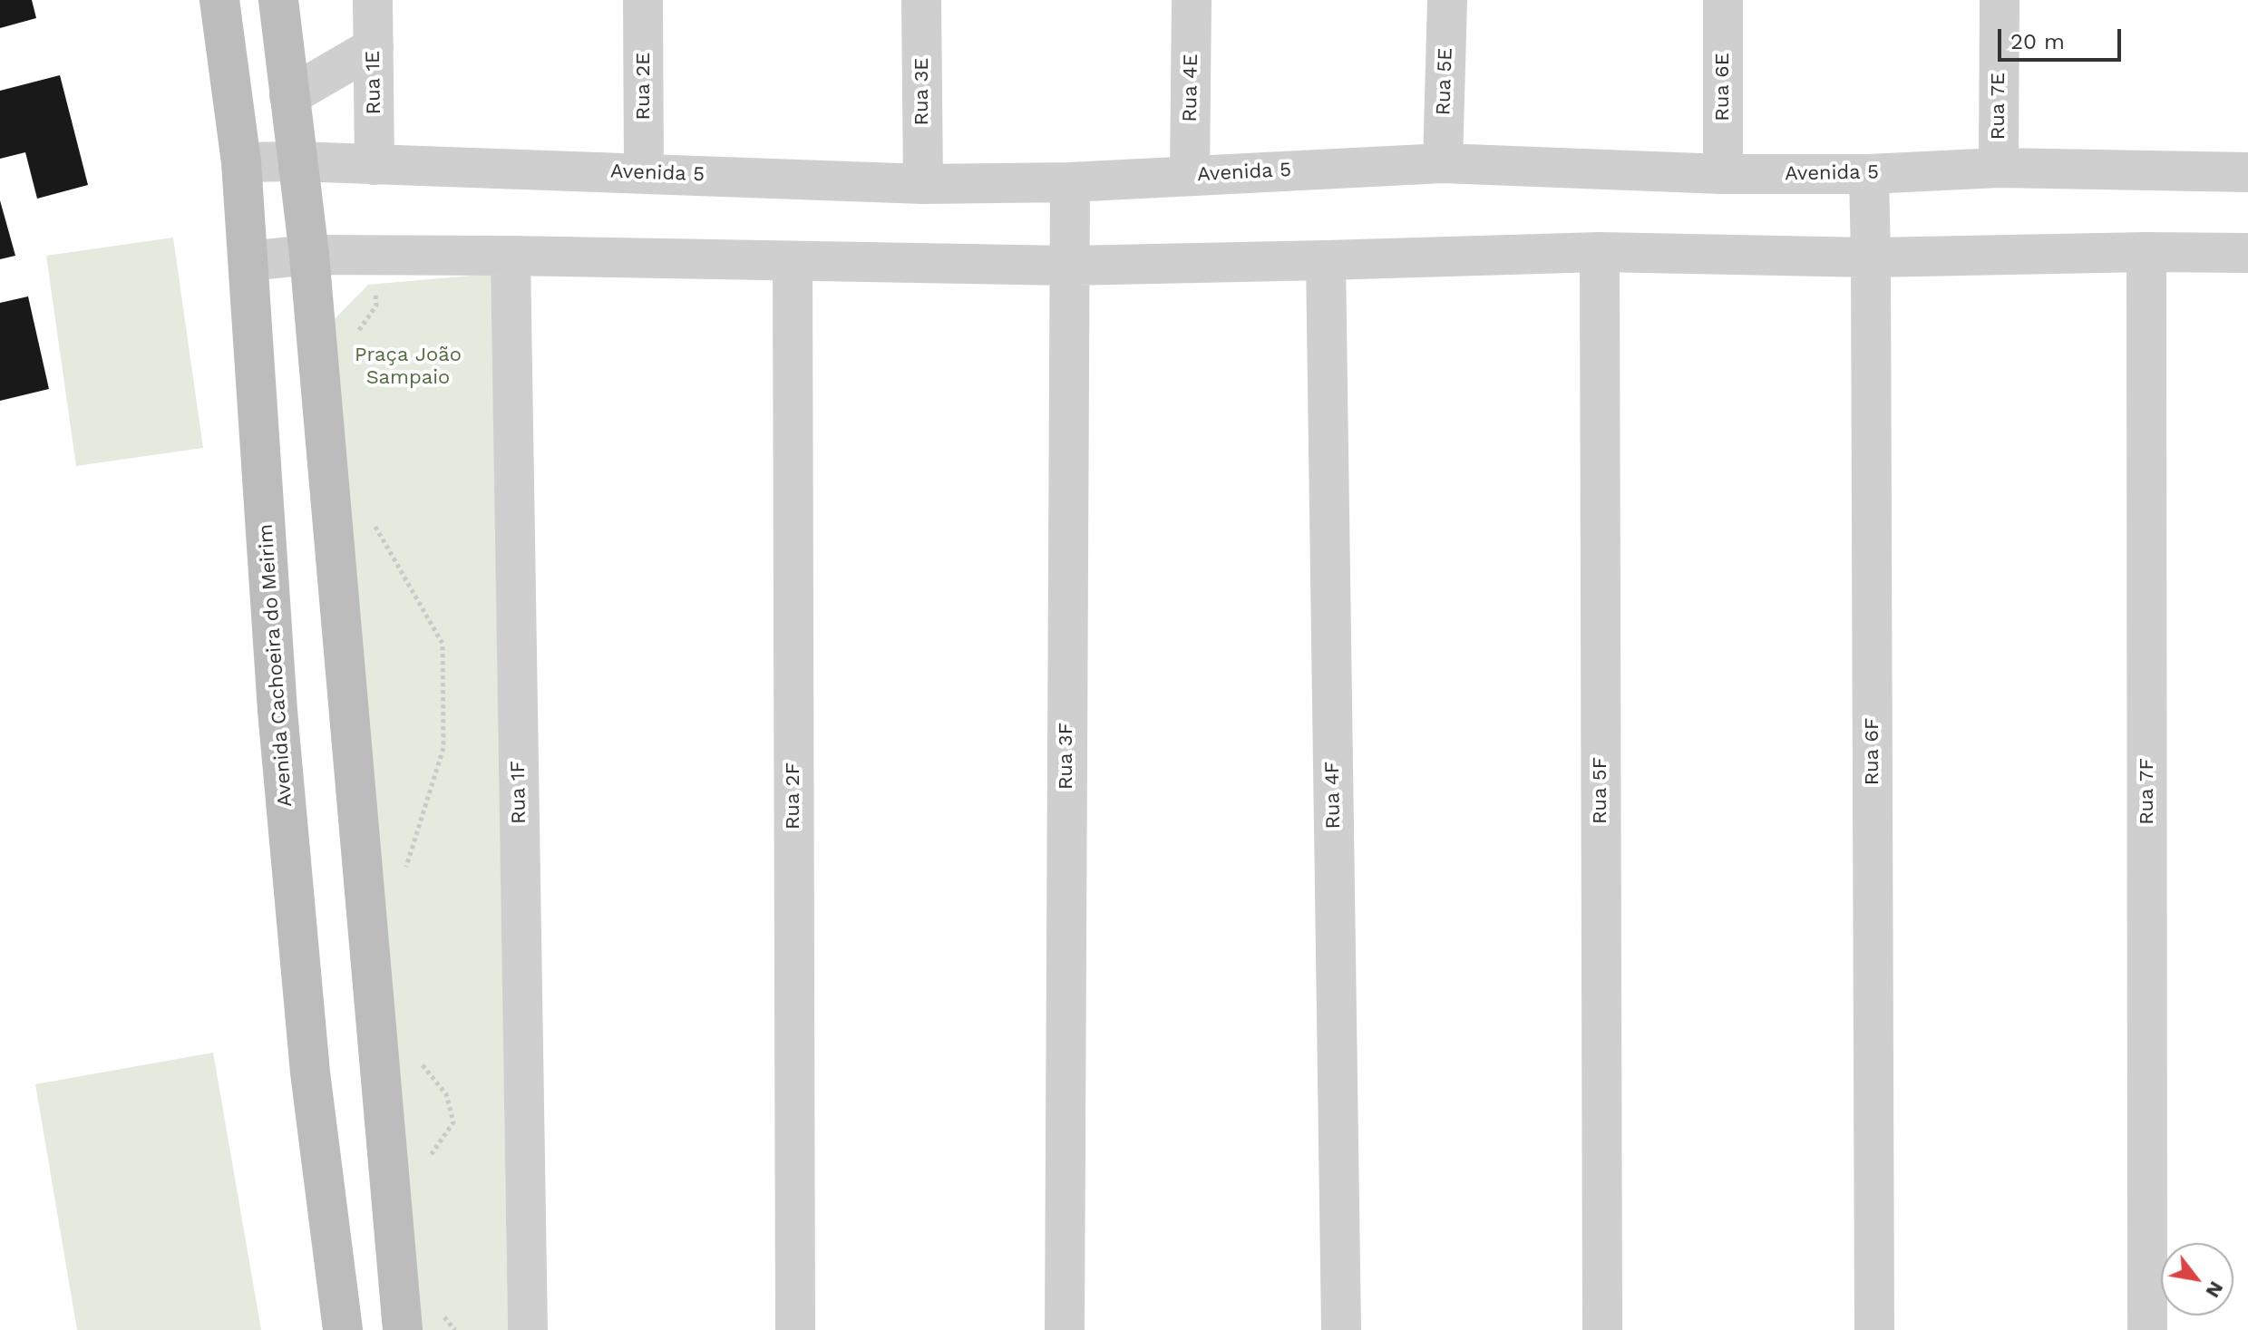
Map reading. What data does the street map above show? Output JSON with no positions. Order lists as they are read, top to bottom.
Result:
{
  "streets": {
    "street": [
      "Rua 5E",
      "Rua 1E",
      "Rua 2E",
      "Rua 6E",
      "Rua 4E",
      "Rua 3E",
      "Rua 7E",
      "Avenida 5",
      "Avenida Cachoeira do Meirim",
      "Rua 6F",
      "Rua 3F",
      "Rua 5F",
      "Rua 7F",
      "Rua 1F",
      "Rua 4F",
      "Rua 2F"
    ]
  },
  "crossings": [
    ["Rua 5E", "Avenida 5"],
    ["Rua 1E", "Avenida 5"],
    ["Rua 2E", "Avenida 5"],
    ["Rua 6E", "Avenida 5"],
    ["Rua 4E", "Avenida 5"],
    ["Rua 3E", "Avenida 5"],
    ["Rua 7E", "Avenida 5"],
    ["Avenida 5", "Avenida Cachoeira do Meirim"],
    ["Avenida 5", "Rua 6F"],
    ["Avenida 5", "Rua 3F"]
  ],
  "parks": ["Praça João Sampaio"],
  "scale_bar": "20 m",
  "north": "bottom right"
}
